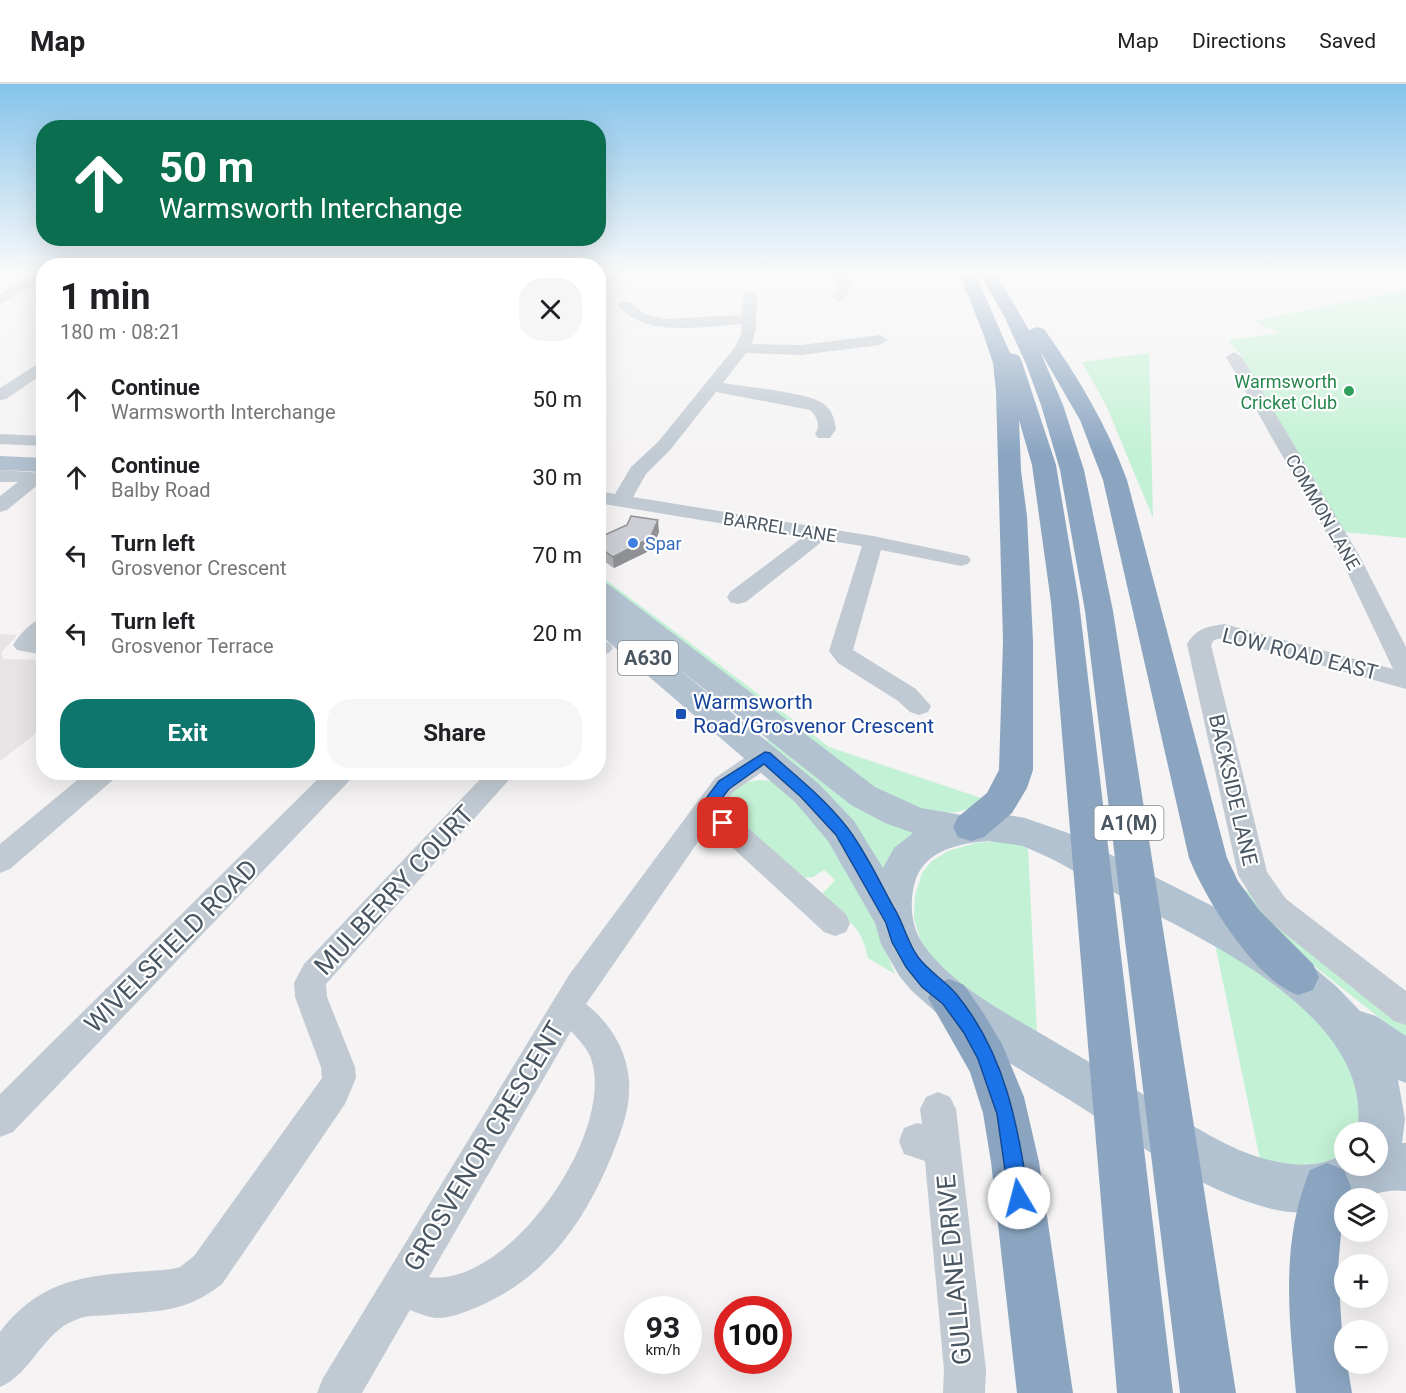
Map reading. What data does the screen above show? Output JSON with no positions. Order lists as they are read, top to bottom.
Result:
{
  "streets": {
    "highway": ["A1(M)"],
    "main road": ["A630"],
    "street": [
      "COMMON LANE",
      "BARREL LANE",
      "LOW ROAD EAST",
      "BACKSIDE LANE",
      "MULBERRY COURT",
      "WIVELSFIELD ROAD",
      "GROSVENOR CRESCENT",
      "GULLANE DRIVE"
    ]
  },
  "crossings": [
    ["LOW ROAD EAST", "BACKSIDE LANE"],
    ["A630", "GROSVENOR CRESCENT"]
  ],
  "places": {
    "other": ["Warmsworth Cricket Club", "Spar"],
    "transit": ["Warmsworth Road/Grosvenor Crescent"]
  },
  "page": {
    "header": "Map",
    "nav": ["Map", "Directions", "Saved"],
    "turn": ["50 m", "Warmsworth Interchange"],
    "heading": ["1 min", "180 m · 08:21"],
    "list": [
      {
        "name": "Continue",
        "note": "Warmsworth Interchange",
        "value": "50 m"
      },
      {
        "name": "Continue",
        "note": "Balby Road",
        "value": "30 m"
      },
      {
        "name": "Turn left",
        "note": "Grosvenor Crescent",
        "value": "70 m"
      },
      {
        "name": "Turn left",
        "note": "Grosvenor Terrace",
        "value": "20 m"
      }
    ],
    "buttons": ["Exit", "Share"],
    "map_buttons": ["+", "−"],
    "speed": "93 km/h",
    "limit": "100"
  }
}
